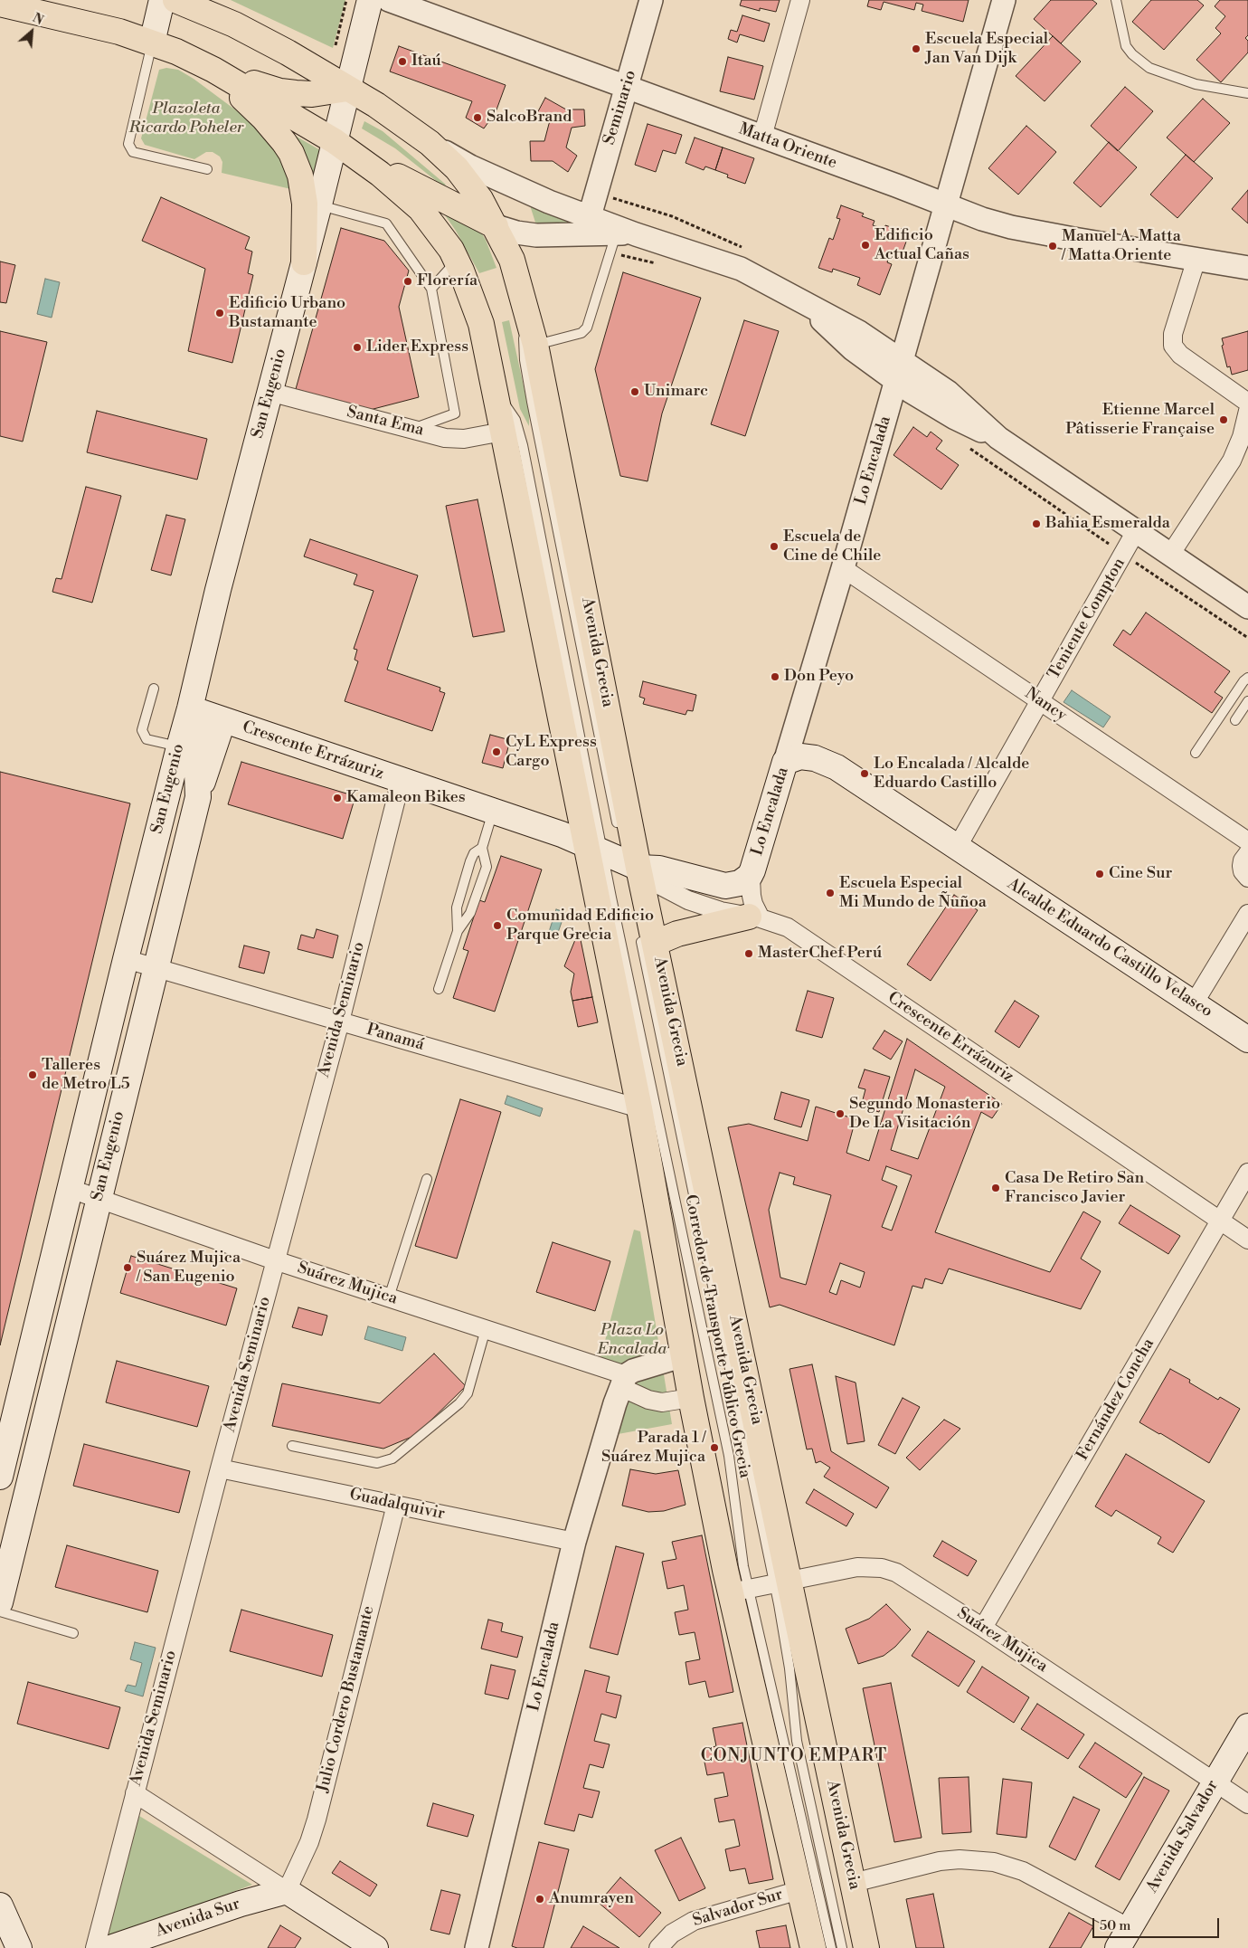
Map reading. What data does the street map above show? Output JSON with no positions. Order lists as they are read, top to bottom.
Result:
{
  "streets": {
    "main road": [
      "San Eugenio",
      "Lo Encalada",
      "Avenida Grecia",
      "Crescente Errázuriz",
      "Alcalde Eduardo Castillo Velasco",
      "Avenida Salvador",
      "Avenida Sur"
    ],
    "street": [
      "Seminario",
      "Matta Oriente",
      "Santa Ema",
      "Teniente Compton",
      "Nancy",
      "Avenida Seminario",
      "Panamá",
      "Suárez Mujica",
      "Fernández Concha",
      "Guadalquivir",
      "Julio Cordero Bustamante",
      "Salvador Sur"
    ],
    "lane": ["Corredor de Transporte Público Grecia"]
  },
  "crossings": [
    ["Seminario", "Matta Oriente"],
    ["Matta Oriente", "Lo Encalada"],
    ["San Eugenio", "Santa Ema"],
    ["San Eugenio", "Avenida Grecia"],
    ["San Eugenio", "Crescente Errázuriz"],
    ["San Eugenio", "Panamá"],
    ["San Eugenio", "Suárez Mujica"],
    ["Santa Ema", "Avenida Grecia"],
    ["Lo Encalada", "Nancy"],
    ["Lo Encalada", "Crescente Errázuriz"],
    ["Lo Encalada", "Alcalde Eduardo Castillo Velasco"],
    ["Lo Encalada", "Suárez Mujica"],
    ["Lo Encalada", "Guadalquivir"],
    ["Teniente Compton", "Nancy"],
    ["Teniente Compton", "Alcalde Eduardo Castillo Velasco"],
    ["Avenida Grecia", "Crescente Errázuriz"],
    ["Avenida Grecia", "Panamá"],
    ["Avenida Grecia", "Suárez Mujica"],
    ["Avenida Grecia", "Corredor de Transporte Público Grecia"],
    ["Avenida Grecia", "Salvador Sur"],
    ["Crescente Errázuriz", "Avenida Seminario"],
    ["Crescente Errázuriz", "Corredor de Transporte Público Grecia"],
    ["Crescente Errázuriz", "Fernández Concha"],
    ["Avenida Seminario", "Panamá"],
    ["Avenida Seminario", "Suárez Mujica"],
    ["Avenida Seminario", "Guadalquivir"],
    ["Suárez Mujica", "Corredor de Transporte Público Grecia"],
    ["Suárez Mujica", "Fernández Concha"],
    ["Suárez Mujica", "Avenida Salvador"],
    ["Guadalquivir", "Julio Cordero Bustamante"],
    ["Julio Cordero Bustamante", "Avenida Sur"]
  ],
  "districts": ["CONJUNTO EMPART"],
  "parks": ["Plazoleta Ricardo Poheler", "Plaza Lo Encalada"],
  "places": [
    "Escuela Especial Jan Van Dijk",
    "Itaú",
    "SalcoBrand",
    "Edificio Actual Cañas",
    "Manuel A. Matta / Matta Oriente",
    "Florería",
    "Edificio Urbano Bustamante",
    "Lider Express",
    "Unimarc",
    "Etienne Marcel Pâtisserie Française",
    "Bahia Esmeralda",
    "Escuela de Cine de Chile",
    "Don Peyo",
    "CyL Express Cargo",
    "Lo Encalada / Alcalde Eduardo Castillo",
    "Kamaleon Bikes",
    "Cine Sur",
    "Escuela Especial Mi Mundo de Ñuñoa",
    "Comunidad Edificio Parque Grecia",
    "MasterChef Perú",
    "Talleres de Metro L5",
    "Segundo Monasterio De La Visitación",
    "Casa De Retiro San Francisco Javier",
    "Suárez Mujica / San Eugenio",
    "Parada 1 / Suárez Mujica",
    "Anumrayen"
  ],
  "scale_bar": "50 m",
  "north": "top right"
}
